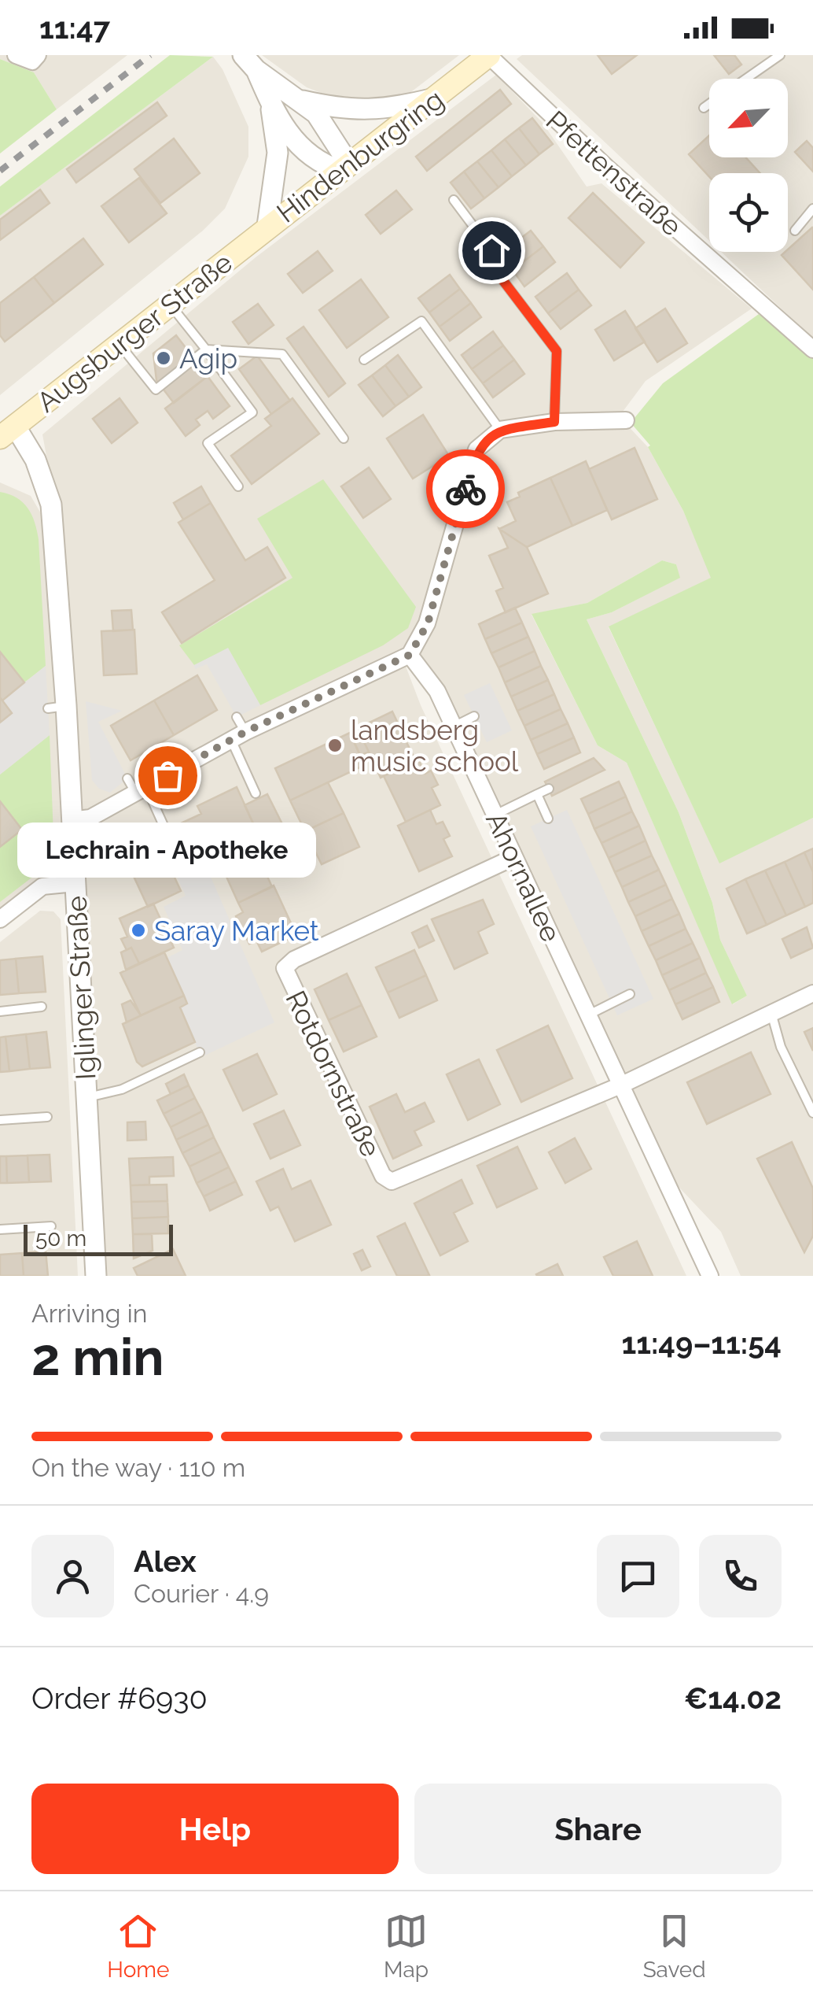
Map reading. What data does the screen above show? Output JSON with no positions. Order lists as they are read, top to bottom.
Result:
{
  "streets": {
    "main road": ["Hindenburgring", "Augsburger Straße"],
    "street": [
      "Pfettenstraße",
      "Ahornallee",
      "Iglinger Straße",
      "Rotdornstraße"
    ]
  },
  "crossings": [
    ["Hindenburgring", "Pfettenstraße"],
    ["Hindenburgring", "Augsburger Straße"],
    ["Augsburger Straße", "Iglinger Straße"],
    ["Ahornallee", "Rotdornstraße"]
  ],
  "places": [
    "Agip",
    "landsberg music school",
    "Lechrain - Apotheke",
    "Saray Market"
  ],
  "scale_bar": "50 m",
  "north": "bottom left",
  "page": {
    "status": "11:47",
    "bubble": "Lechrain - Apotheke",
    "scale": "50 m",
    "heading": ["2 min", "Arriving in", "11:49–11:54"],
    "panel": [
      "Alex",
      "Courier · 4.9",
      "Order #6930",
      "€14.02"
    ],
    "bar": "On the way · 110 m",
    "buttons": ["Help", "Share"],
    "tabs": ["Home", "Map", "Saved"]
  }
}
